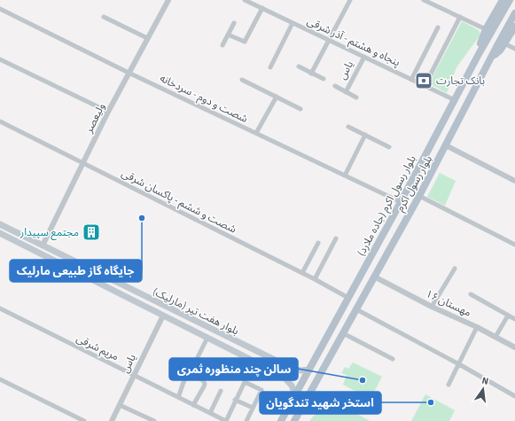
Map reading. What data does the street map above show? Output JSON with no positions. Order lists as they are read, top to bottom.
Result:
{
  "streets": {
    "main road": ["بلوار رسول اکرم", "بلوار رسول اکرم (جاده ملارد)", "بلوار هفت تیر (مارلیک)"],
    "street": [
      "پنجاه و هشتم - آذر شرقی",
      "یاس",
      "شصت و دوم - سردخانه",
      "ولیعصر",
      "شصت و ششم - پاکسان شرقی",
      "مهستان ۱۶",
      "مریم شرقی"
    ]
  },
  "crossings": [
    ["پنجاه و هشتم - آذر شرقی", "یاس"],
    ["پنجاه و هشتم - آذر شرقی", "بلوار رسول اکرم (جاده ملارد)"],
    ["یاس", "بلوار هفت تیر (مارلیک)"],
    ["یاس", "مریم شرقی"],
    ["شصت و دوم - سردخانه", "ولیعصر"],
    ["شصت و دوم - سردخانه", "بلوار رسول اکرم (جاده ملارد)"],
    ["ولیعصر", "شصت و ششم - پاکسان شرقی"],
    ["ولیعصر", "بلوار هفت تیر (مارلیک)"],
    ["بلوار رسول اکرم", "مهستان ۱۶"],
    ["شصت و ششم - پاکسان شرقی", "بلوار رسول اکرم (جاده ملارد)"],
    ["بلوار رسول اکرم (جاده ملارد)", "بلوار هفت تیر (مارلیک)"]
  ],
  "places": {
    "bank": ["بانک تجارت"],
    "other": ["جایگاه گاز طبیعی مارلیک", "سالن چند منظوره ثمری", "استخر شهید تندگویان"],
    "building": ["مجتمع سپیدار"]
  },
  "north": "top"
}
